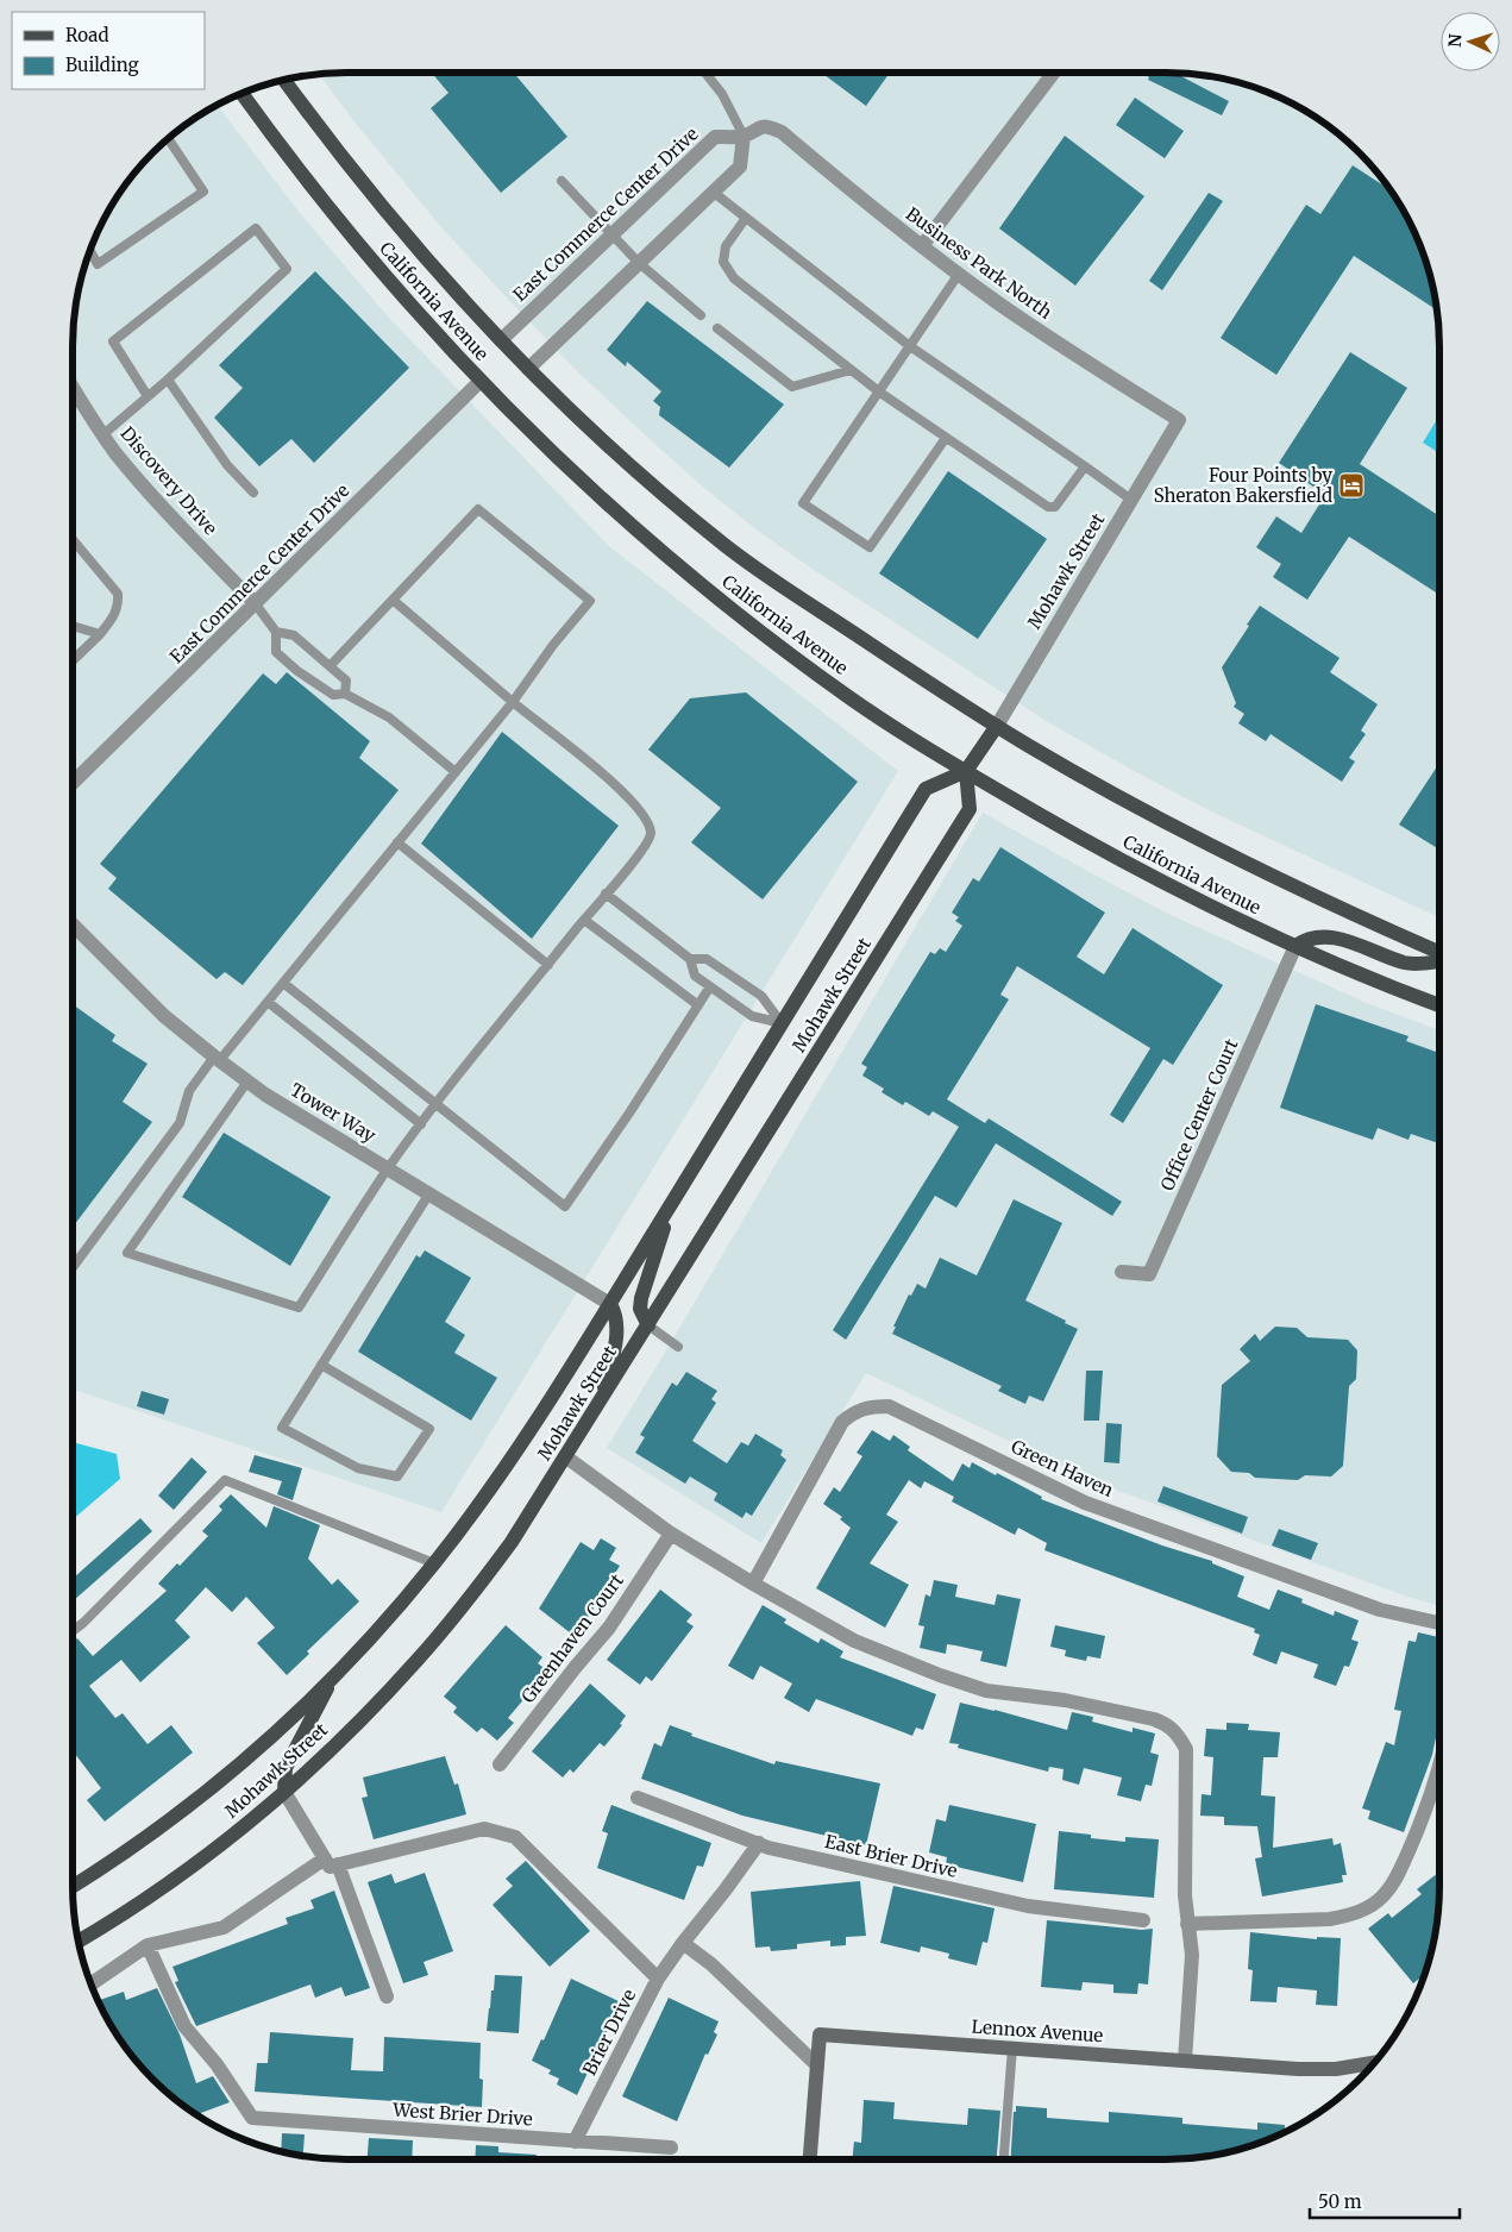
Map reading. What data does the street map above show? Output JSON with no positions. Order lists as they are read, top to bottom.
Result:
{
  "streets": {
    "main road": ["California Avenue", "Mohawk Street"],
    "street": [
      "East Commerce Center Drive",
      "Business Park North",
      "Discovery Drive",
      "Tower Way",
      "Office Center Court",
      "Green Haven",
      "Greenhaven Court",
      "East Brier Drive",
      "Lennox Avenue",
      "Brier Drive",
      "West Brier Drive"
    ]
  },
  "crossings": [
    ["East Commerce Center Drive", "Business Park North"],
    ["East Commerce Center Drive", "California Avenue"],
    ["East Commerce Center Drive", "Discovery Drive"],
    ["Business Park North", "Mohawk Street"],
    ["California Avenue", "Mohawk Street"],
    ["California Avenue", "Office Center Court"],
    ["Mohawk Street", "Tower Way"],
    ["East Brier Drive", "Brier Drive"],
    ["Brier Drive", "West Brier Drive"]
  ],
  "places": {
    "hotel": ["Four Points by Sheraton Bakersfield"]
  },
  "legend": ["Road", "Building"],
  "scale_bar": "50 m",
  "north": "left"
}
